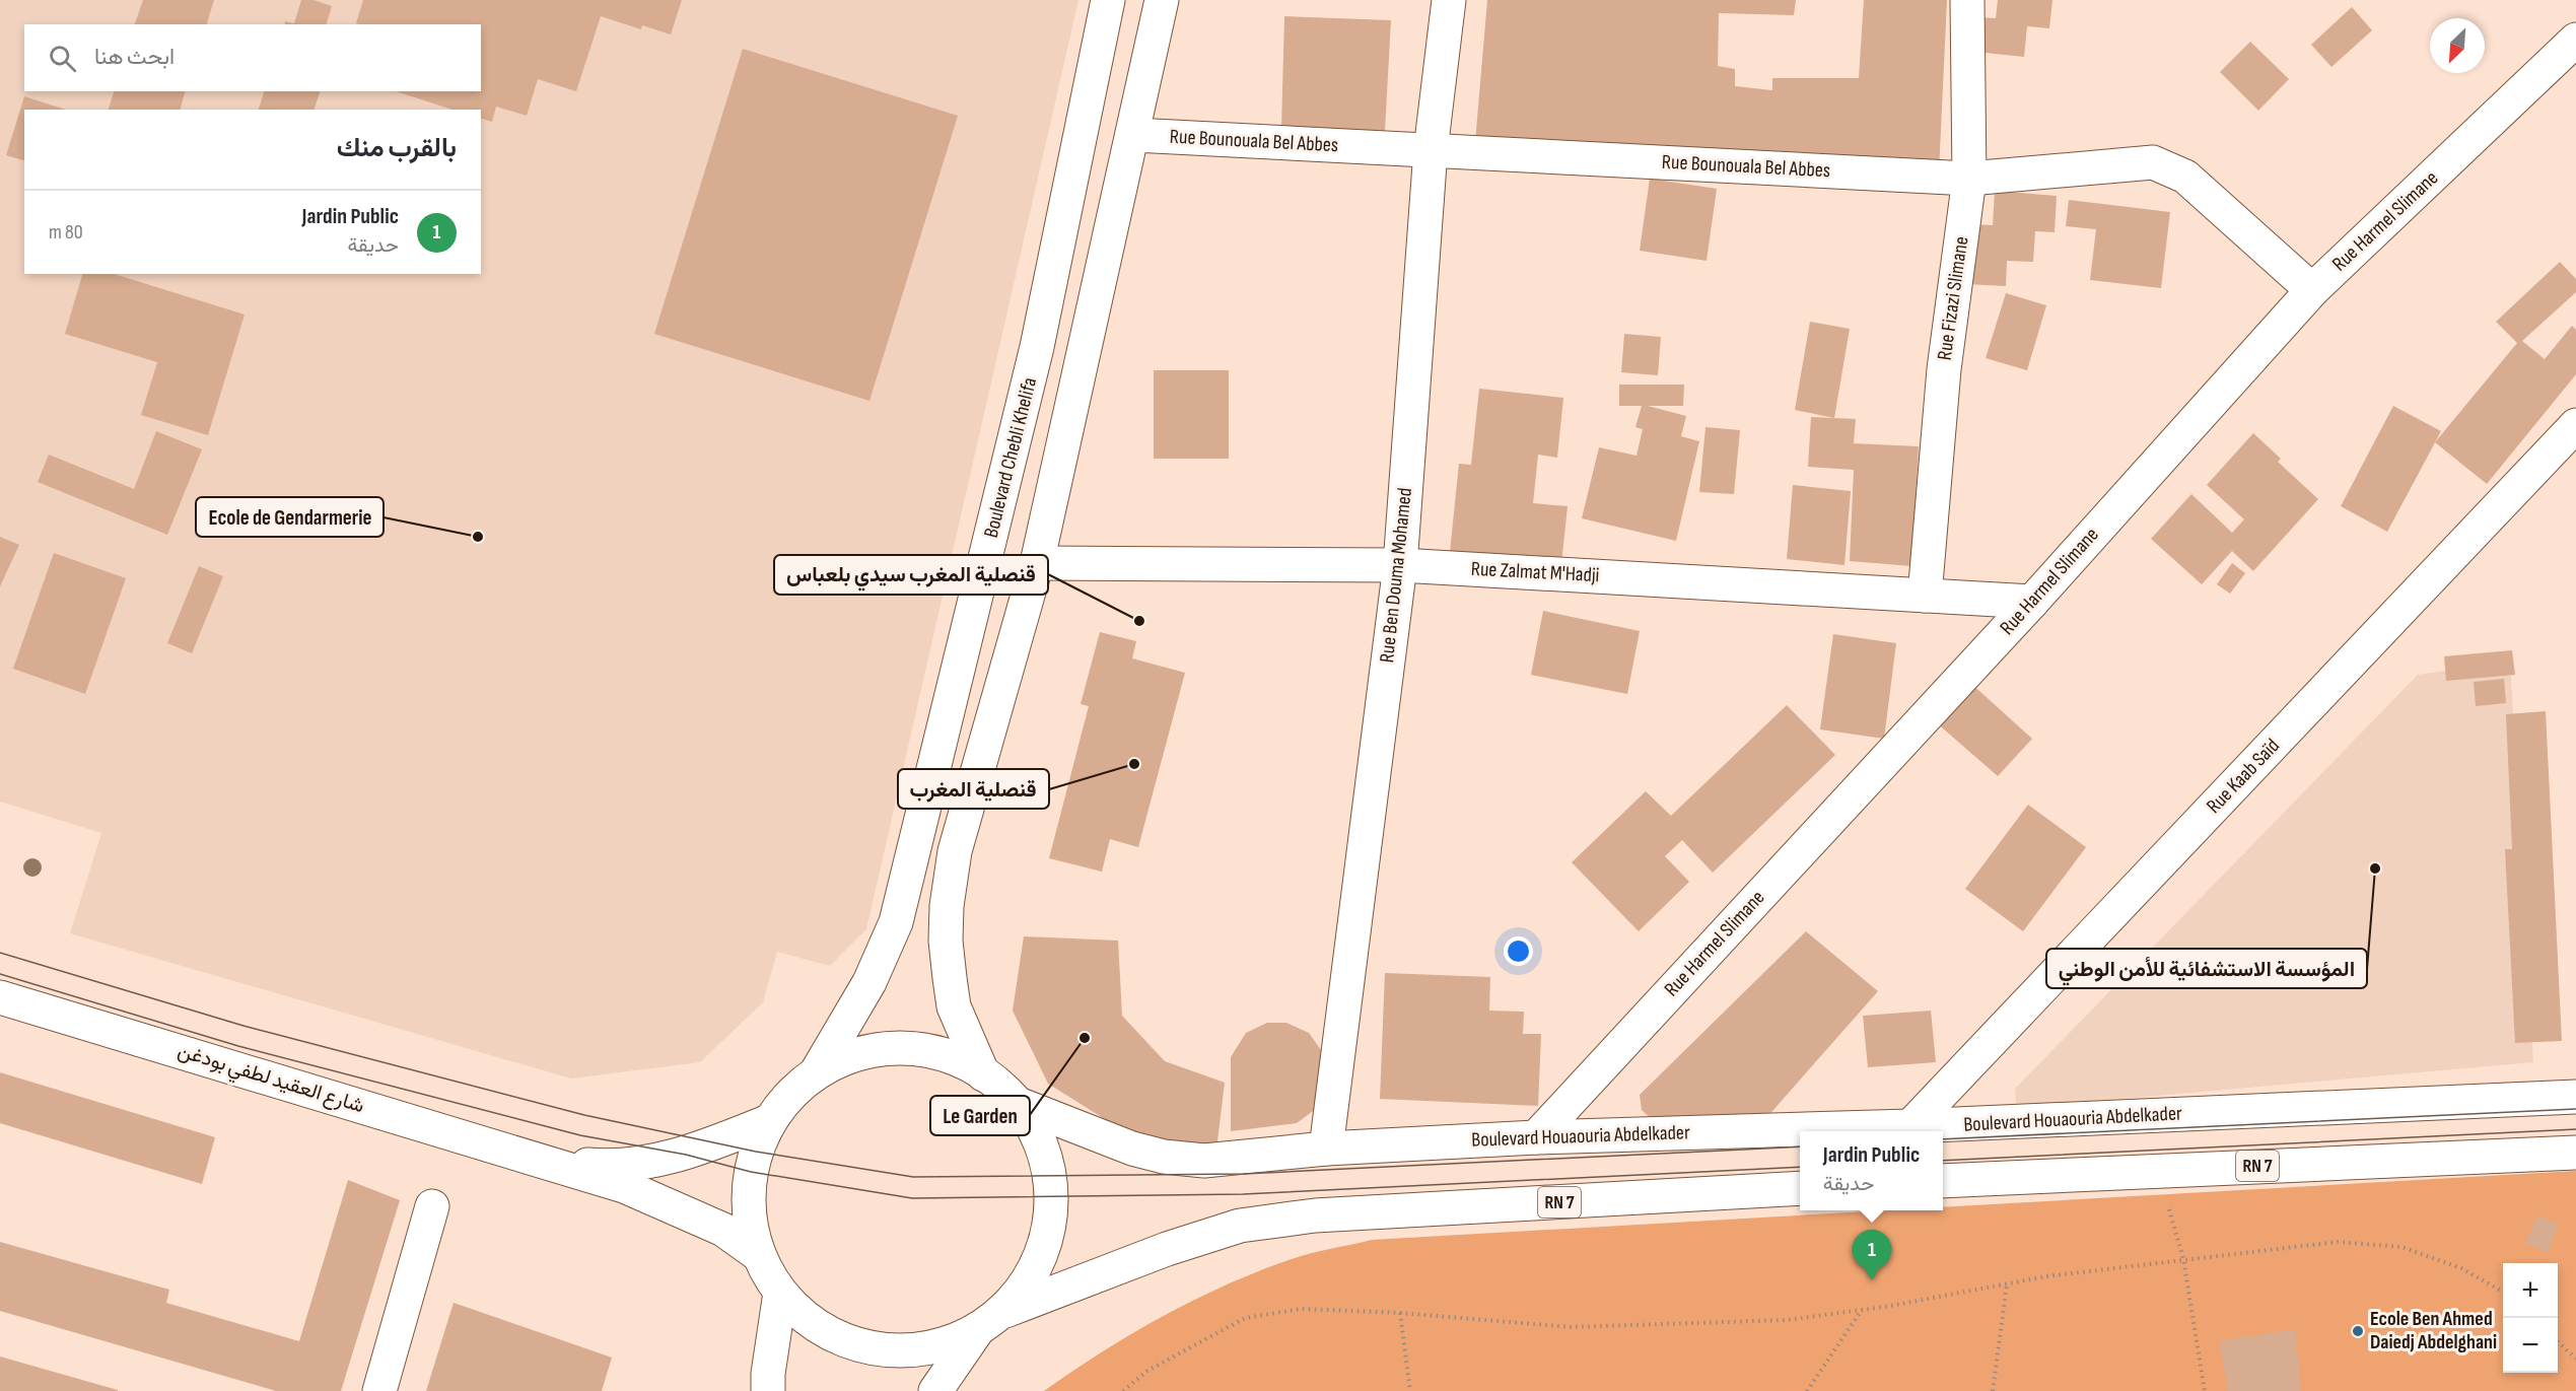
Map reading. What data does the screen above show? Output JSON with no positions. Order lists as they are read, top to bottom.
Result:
{
  "streets": {
    "street": [
      "Rue Bounouala Bel Abbes",
      "Rue Harmel Slimane",
      "Rue Fizazi Slimane",
      "Boulevard Chebli Khelifa",
      "Rue Zalmat M'Hadji",
      "Rue Ben Douma Mohamed",
      "Rue Kaab Saïd",
      "شارع العقيد لطفي بودغن",
      "Boulevard Houaouria Abdelkader",
      "RN 7"
    ]
  },
  "crossings": [
    ["Rue Bounouala Bel Abbes", "Rue Harmel Slimane"],
    ["Rue Bounouala Bel Abbes", "Rue Fizazi Slimane"],
    ["Rue Bounouala Bel Abbes", "Rue Ben Douma Mohamed"],
    ["Rue Harmel Slimane", "Rue Zalmat M'Hadji"],
    ["Rue Harmel Slimane", "Boulevard Houaouria Abdelkader"],
    ["Rue Fizazi Slimane", "Rue Zalmat M'Hadji"],
    ["Rue Zalmat M'Hadji", "Rue Ben Douma Mohamed"],
    ["Rue Ben Douma Mohamed", "Boulevard Houaouria Abdelkader"],
    ["Rue Kaab Saïd", "Boulevard Houaouria Abdelkader"]
  ],
  "places": [
    "Ecole de Gendarmerie",
    "قنصلية المغرب سيدي بلعباس",
    "قنصلية المغرب",
    "المؤسسة الاستشفائية للأمن الوطني",
    "Le Garden",
    "Ecole Ben Ahmed Daiedj Abdelghani"
  ],
  "north": "bottom left",
  "page": {
    "search": "ابحث هنا",
    "heading": "بالقرب منك",
    "list": [
      {
        "mark": "1",
        "name": "Jardin Public",
        "note": "حديقة",
        "value": "80 m"
      }
    ],
    "popup": ["Jardin Public", "حديقة"],
    "pins": "1",
    "map_buttons": ["+", "−"]
  }
}
